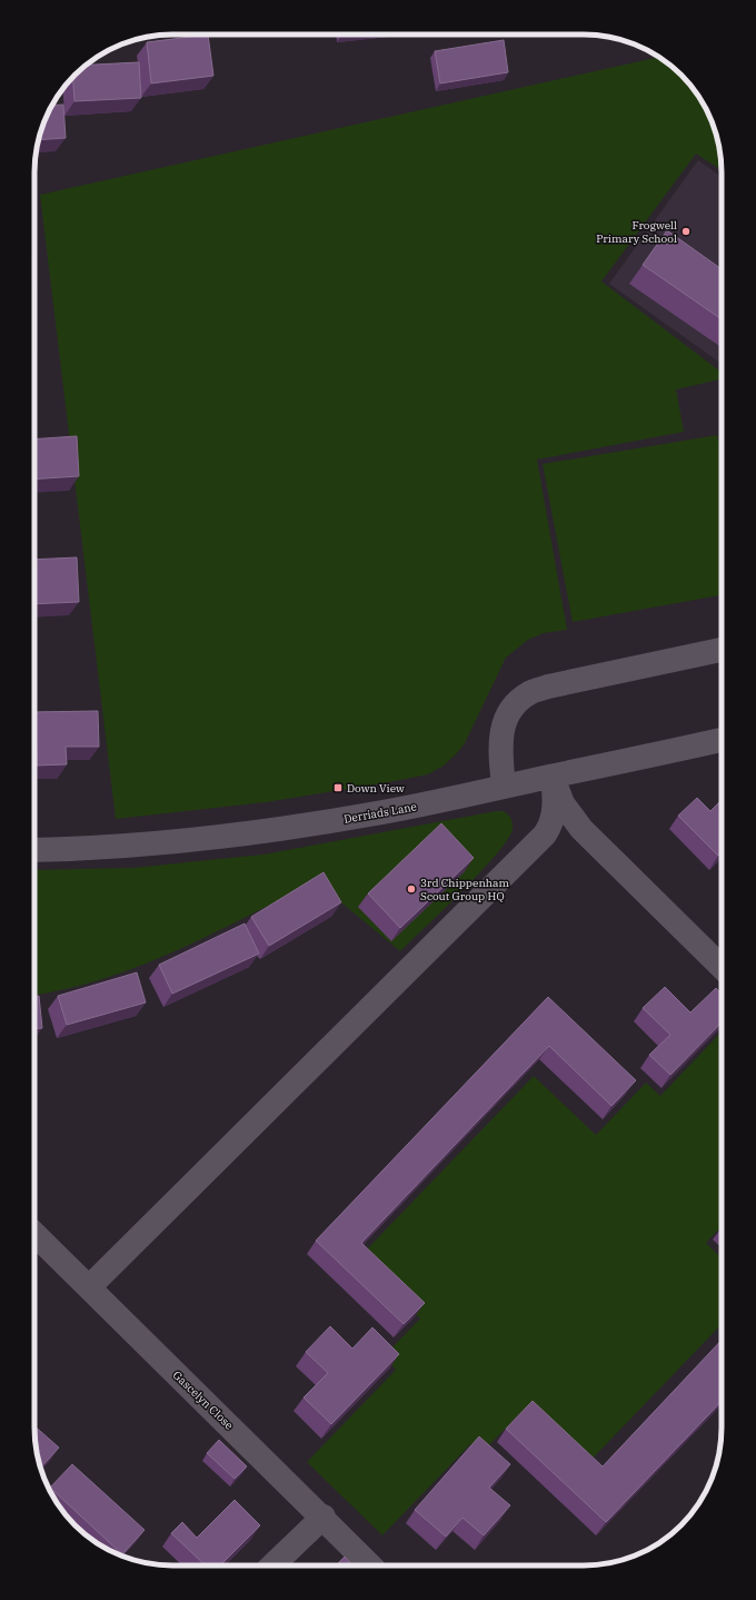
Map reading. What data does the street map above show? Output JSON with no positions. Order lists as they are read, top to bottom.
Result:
{
  "streets": {
    "street": ["Derriads Lane", "Gascelyn Close"]
  },
  "places": {
    "other": ["Frogwell Primary School", "3rd Chippenham Scout Group HQ"],
    "transit": ["Down View"]
  }
}
